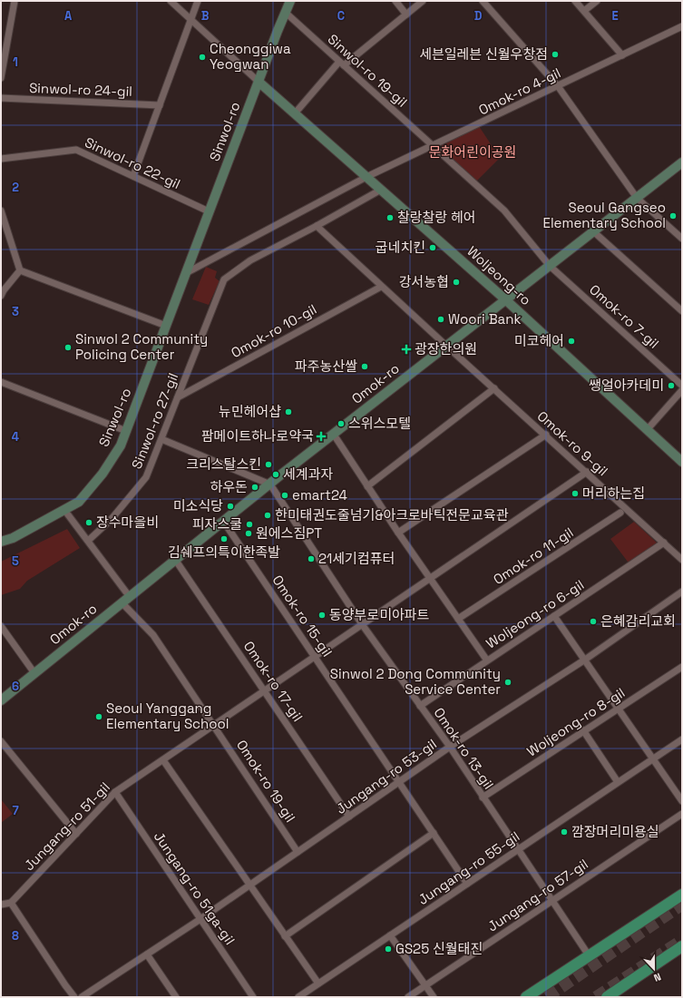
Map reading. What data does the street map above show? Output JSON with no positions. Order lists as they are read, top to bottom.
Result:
{
  "streets": {
    "main road": ["Sinwol-ro", "Woljeong-ro", "Omok-ro"],
    "street": [
      "Sinwol-ro 19-gil",
      "Sinwol-ro 24-gil",
      "Omok-ro 4-gil",
      "Sinwol-ro 22-gil",
      "Omok-ro 7-gil",
      "Omok-ro 10-gil",
      "Sinwol-ro 27-gil",
      "Omok-ro 9-gil",
      "Omok-ro 11-gil",
      "Woljeong-ro 6-gil",
      "Omok-ro 15-gil",
      "Omok-ro 17-gil",
      "Woljeong-ro 8-gil",
      "Omok-ro 13-gil",
      "Jungang-ro 53-gil",
      "Omok-ro 19-gil",
      "Jungang-ro 51-gil",
      "Jungang-ro 55-gil",
      "Jungang-ro 51ga-gil",
      "Jungang-ro 57-gil"
    ]
  },
  "crossings": [
    ["Sinwol-ro 19-gil", "Omok-ro 4-gil"],
    ["Sinwol-ro 19-gil", "Sinwol-ro"],
    ["Omok-ro 4-gil", "Woljeong-ro"],
    ["Sinwol-ro", "Sinwol-ro 22-gil"],
    ["Sinwol-ro", "Woljeong-ro"],
    ["Woljeong-ro", "Omok-ro"],
    ["Woljeong-ro", "Sinwol-ro 27-gil"],
    ["Omok-ro 7-gil", "Omok-ro"],
    ["Omok-ro 10-gil", "Sinwol-ro 27-gil"],
    ["Omok-ro", "Omok-ro 9-gil"],
    ["Omok-ro", "Omok-ro 15-gil"],
    ["Omok-ro", "Omok-ro 17-gil"],
    ["Omok-ro", "Omok-ro 13-gil"],
    ["Omok-ro", "Omok-ro 19-gil"],
    ["Omok-ro 9-gil", "Woljeong-ro 6-gil"],
    ["Omok-ro 9-gil", "Jungang-ro 51-gil"],
    ["Woljeong-ro 6-gil", "Omok-ro 13-gil"],
    ["Omok-ro 15-gil", "Jungang-ro 53-gil"],
    ["Omok-ro 15-gil", "Jungang-ro 51-gil"],
    ["Omok-ro 15-gil", "Jungang-ro 55-gil"],
    ["Omok-ro 17-gil", "Jungang-ro 53-gil"],
    ["Omok-ro 17-gil", "Jungang-ro 51-gil"],
    ["Woljeong-ro 8-gil", "Omok-ro 13-gil"],
    ["Omok-ro 13-gil", "Jungang-ro 53-gil"],
    ["Omok-ro 13-gil", "Jungang-ro 51-gil"],
    ["Omok-ro 13-gil", "Jungang-ro 55-gil"],
    ["Omok-ro 13-gil", "Jungang-ro 57-gil"],
    ["Jungang-ro 53-gil", "Omok-ro 19-gil"],
    ["Jungang-ro 53-gil", "Jungang-ro 51ga-gil"],
    ["Omok-ro 19-gil", "Jungang-ro 51-gil"],
    ["Jungang-ro 51-gil", "Jungang-ro 51ga-gil"]
  ],
  "parks": ["문화어린이공원"],
  "places": {
    "other": [
      "세븐일레븐 신월우창점",
      "Cheonggiwa Yeogwan",
      "Seoul Gangseo Elementary School",
      "찰랑찰랑 헤어",
      "굽네치킨",
      "강서농협",
      "Woori Bank",
      "미코헤어",
      "Sinwol 2 Community Policing Center",
      "파주농산쌀",
      "쌩얼아카데미",
      "뉴민헤어샵",
      "스위스모텔",
      "크리스탈스킨",
      "세계과자",
      "하우돈",
      "머리하는집",
      "emart24",
      "미소식당",
      "한미태권도줄넘기&아크로바틱전문교육관",
      "장수마을비",
      "피자스쿨",
      "원에스짐PT",
      "김쉐프의특이한족발",
      "21세기컴퓨터",
      "동양부로미아파트",
      "은혜감리교회",
      "Sinwol 2 Dong Community Service Center",
      "Seoul Yanggang Elementary School",
      "깜장머리미용실",
      "GS25 신월태진"
    ],
    "health": ["광장한의원", "팜메이트하나로약국"]
  },
  "north": "bottom",
  "grid": {
    "columns": [
      "A",
      "B",
      "C",
      "D",
      "E"
    ],
    "rows": [
      "1",
      "2",
      "3",
      "4",
      "5",
      "6",
      "7",
      "8"
    ]
  }
}
